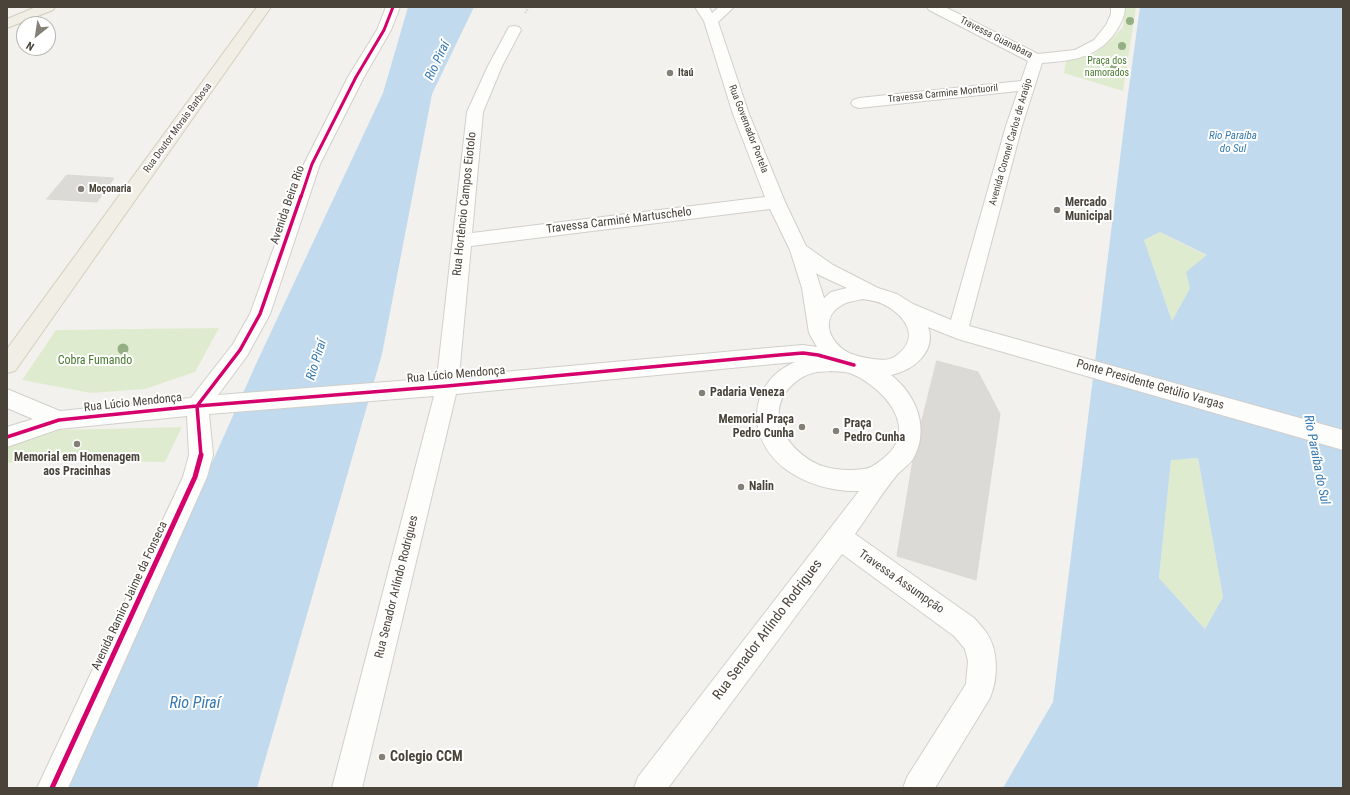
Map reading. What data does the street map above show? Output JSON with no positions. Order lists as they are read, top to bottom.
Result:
{
  "streets": {
    "main road": ["Rua Doutor Morais Barbosa"],
    "street": [
      "Travessa Guanabara",
      "Travessa Carmine Montuoril",
      "Rua Governador Portela",
      "Avenida Coronel Carlos de Araújo",
      "Rua Hortêncio Campos Eiotolo",
      "Avenida Beira Rio",
      "Travessa Carminé Martuschelo",
      "Rua Lúcio Mendonça",
      "Ponte Presidente Getúlio Vargas",
      "Travessa Assumpção",
      "Rua Senador Arlíndo Rodrigues",
      "Avenida Ramiro Jaime da Fonseca"
    ]
  },
  "crossings": [
    ["Travessa Guanabara", "Avenida Coronel Carlos de Araújo"],
    ["Travessa Carmine Montuoril", "Avenida Coronel Carlos de Araújo"],
    ["Rua Governador Portela", "Travessa Carminé Martuschelo"],
    ["Rua Governador Portela", "Rua Lúcio Mendonça"],
    ["Avenida Coronel Carlos de Araújo", "Ponte Presidente Getúlio Vargas"],
    ["Rua Hortêncio Campos Eiotolo", "Travessa Carminé Martuschelo"],
    ["Rua Hortêncio Campos Eiotolo", "Rua Lúcio Mendonça"],
    ["Rua Hortêncio Campos Eiotolo", "Rua Senador Arlíndo Rodrigues"],
    ["Avenida Beira Rio", "Rua Lúcio Mendonça"],
    ["Avenida Beira Rio", "Avenida Ramiro Jaime da Fonseca"],
    ["Rua Lúcio Mendonça", "Rua Senador Arlíndo Rodrigues"],
    ["Rua Lúcio Mendonça", "Avenida Ramiro Jaime da Fonseca"],
    ["Travessa Assumpção", "Rua Senador Arlíndo Rodrigues"]
  ],
  "water": ["Rio Piraí", "Rio Paraíba do Sul"],
  "parks": ["Praça dos namorados", "Cobra Fumando"],
  "places": [
    "Itaú",
    "Moçonaria",
    "Mercado Municipal",
    "Padaria Veneza",
    "Memorial Praça Pedro Cunha",
    "Praça Pedro Cunha",
    "Memorial em Homenagem aos Pracinhas",
    "Nalin",
    "Colegio CCM"
  ],
  "north": "bottom left"
}
